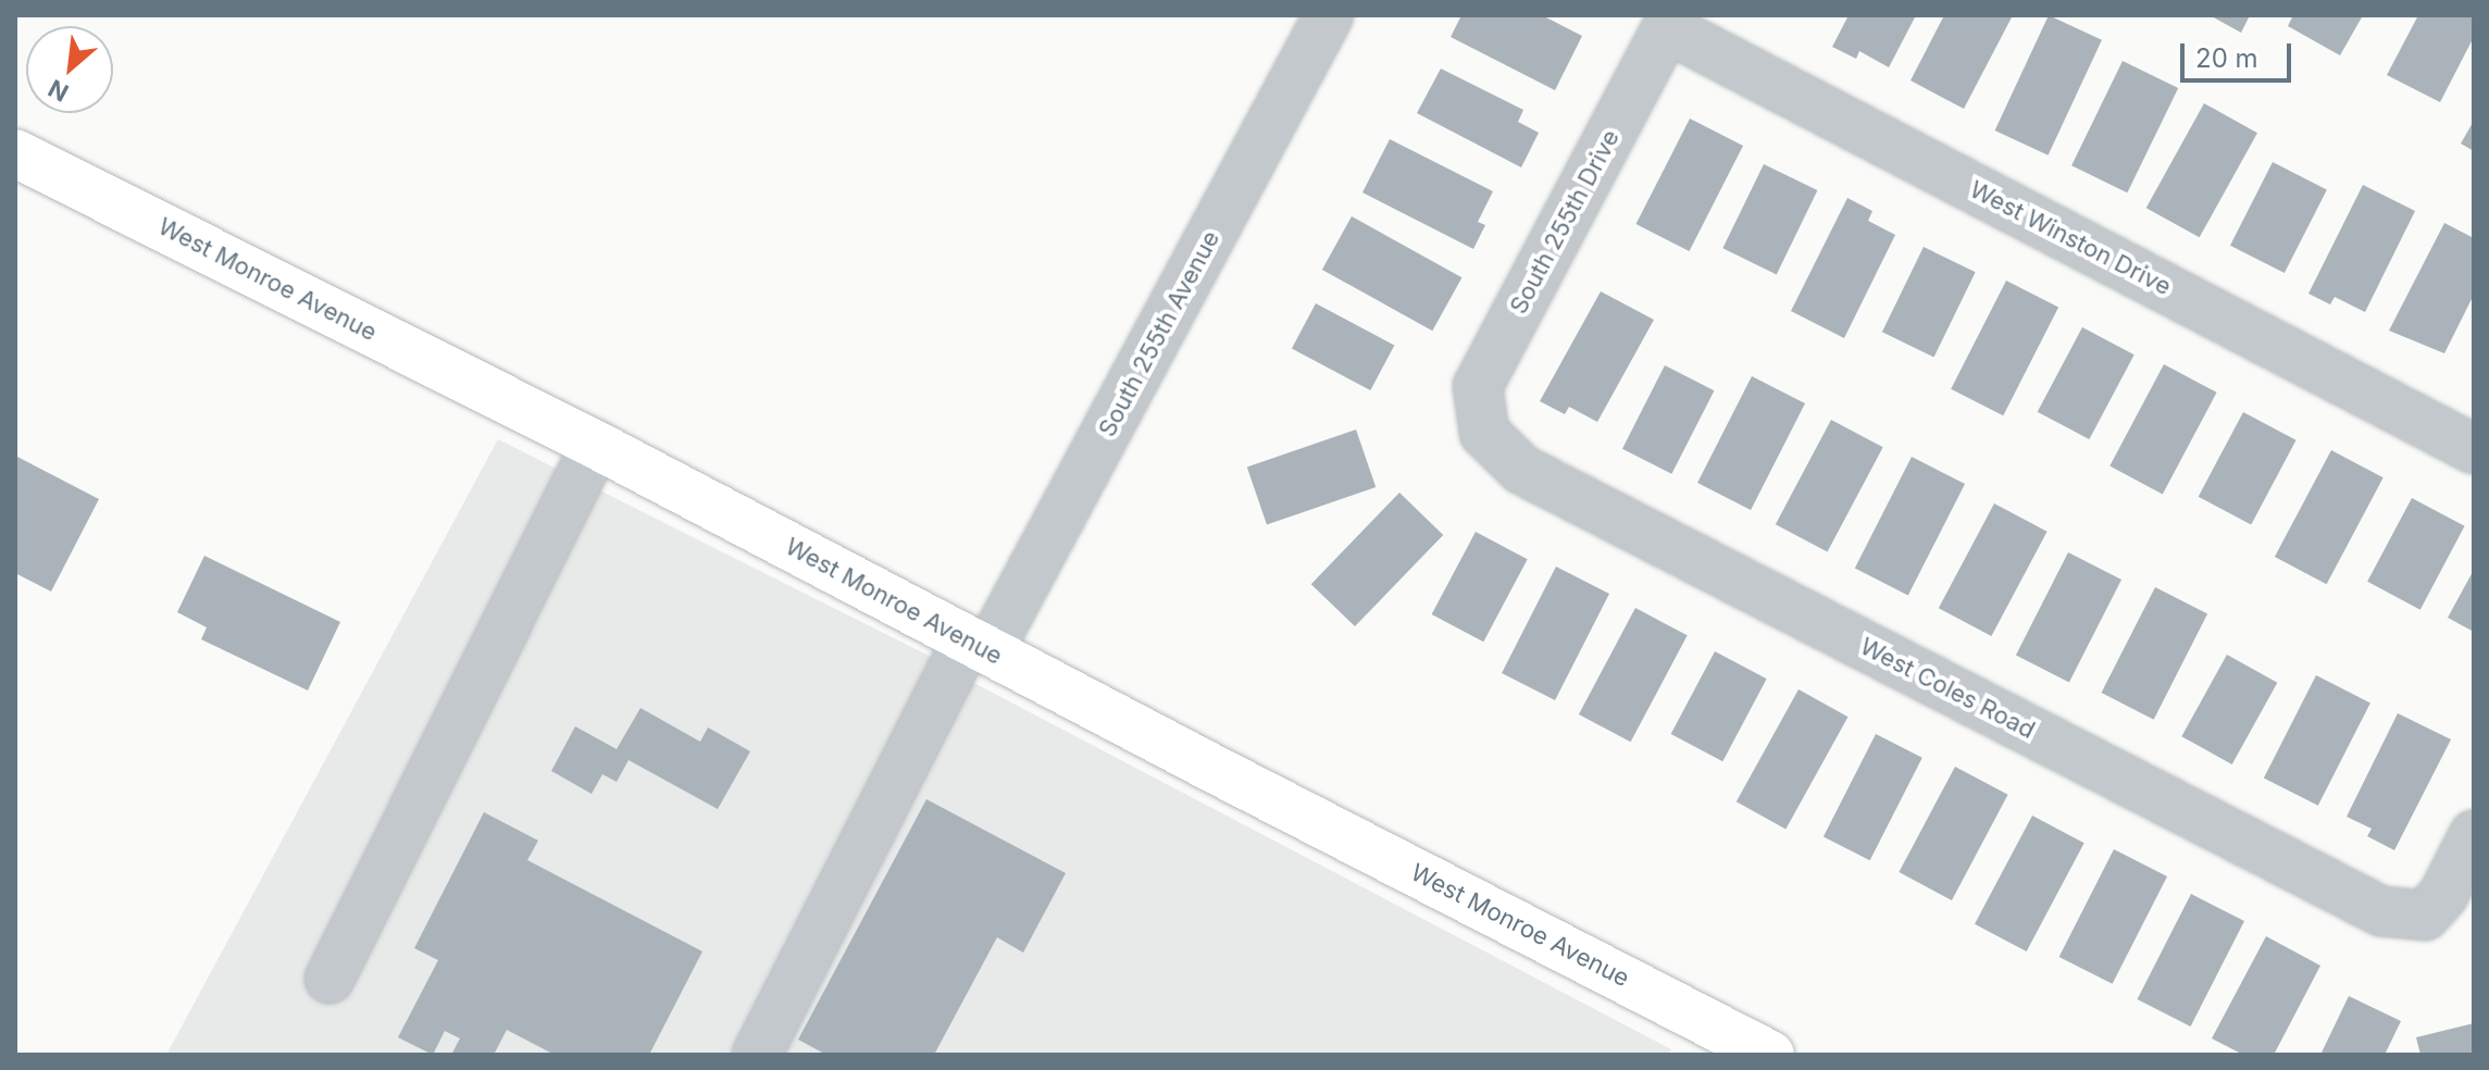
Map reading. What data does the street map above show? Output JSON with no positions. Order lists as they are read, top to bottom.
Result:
{
  "streets": {
    "main road": ["West Monroe Avenue"],
    "street": [
      "South 255th Drive",
      "West Winston Drive",
      "South 255th Avenue",
      "West Coles Road"
    ]
  },
  "crossings": [
    ["South 255th Drive", "West Winston Drive"],
    ["South 255th Drive", "West Coles Road"],
    ["West Monroe Avenue", "South 255th Avenue"]
  ],
  "scale_bar": "20 m",
  "north": "bottom left"
}
